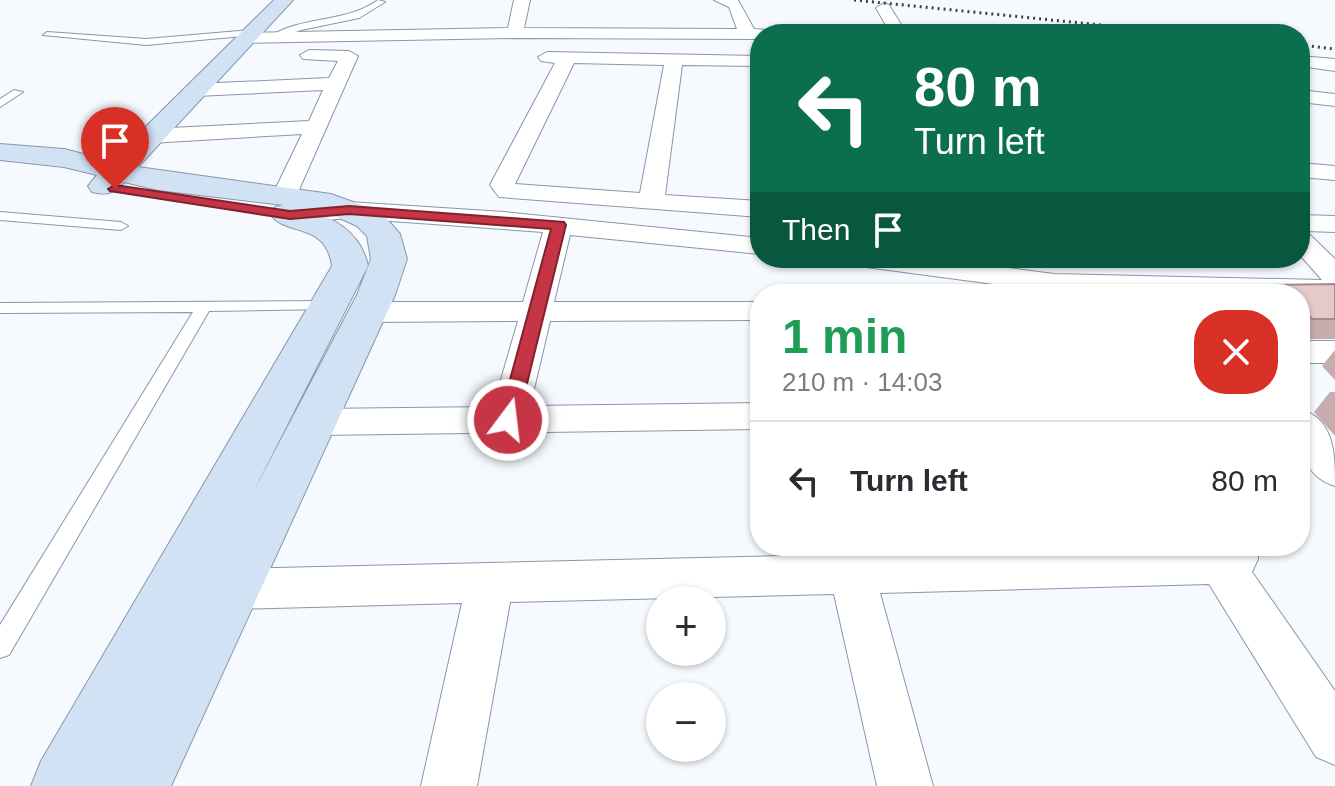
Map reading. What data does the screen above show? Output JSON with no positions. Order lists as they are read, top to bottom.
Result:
{
  "page": {
    "turn": ["80 m", "Turn left"],
    "then": "Then",
    "heading": ["1 min", "210 m · 14:03"],
    "list": [
      {
        "name": "Turn left",
        "value": "80 m"
      }
    ],
    "map_buttons": ["+", "−"]
  }
}
